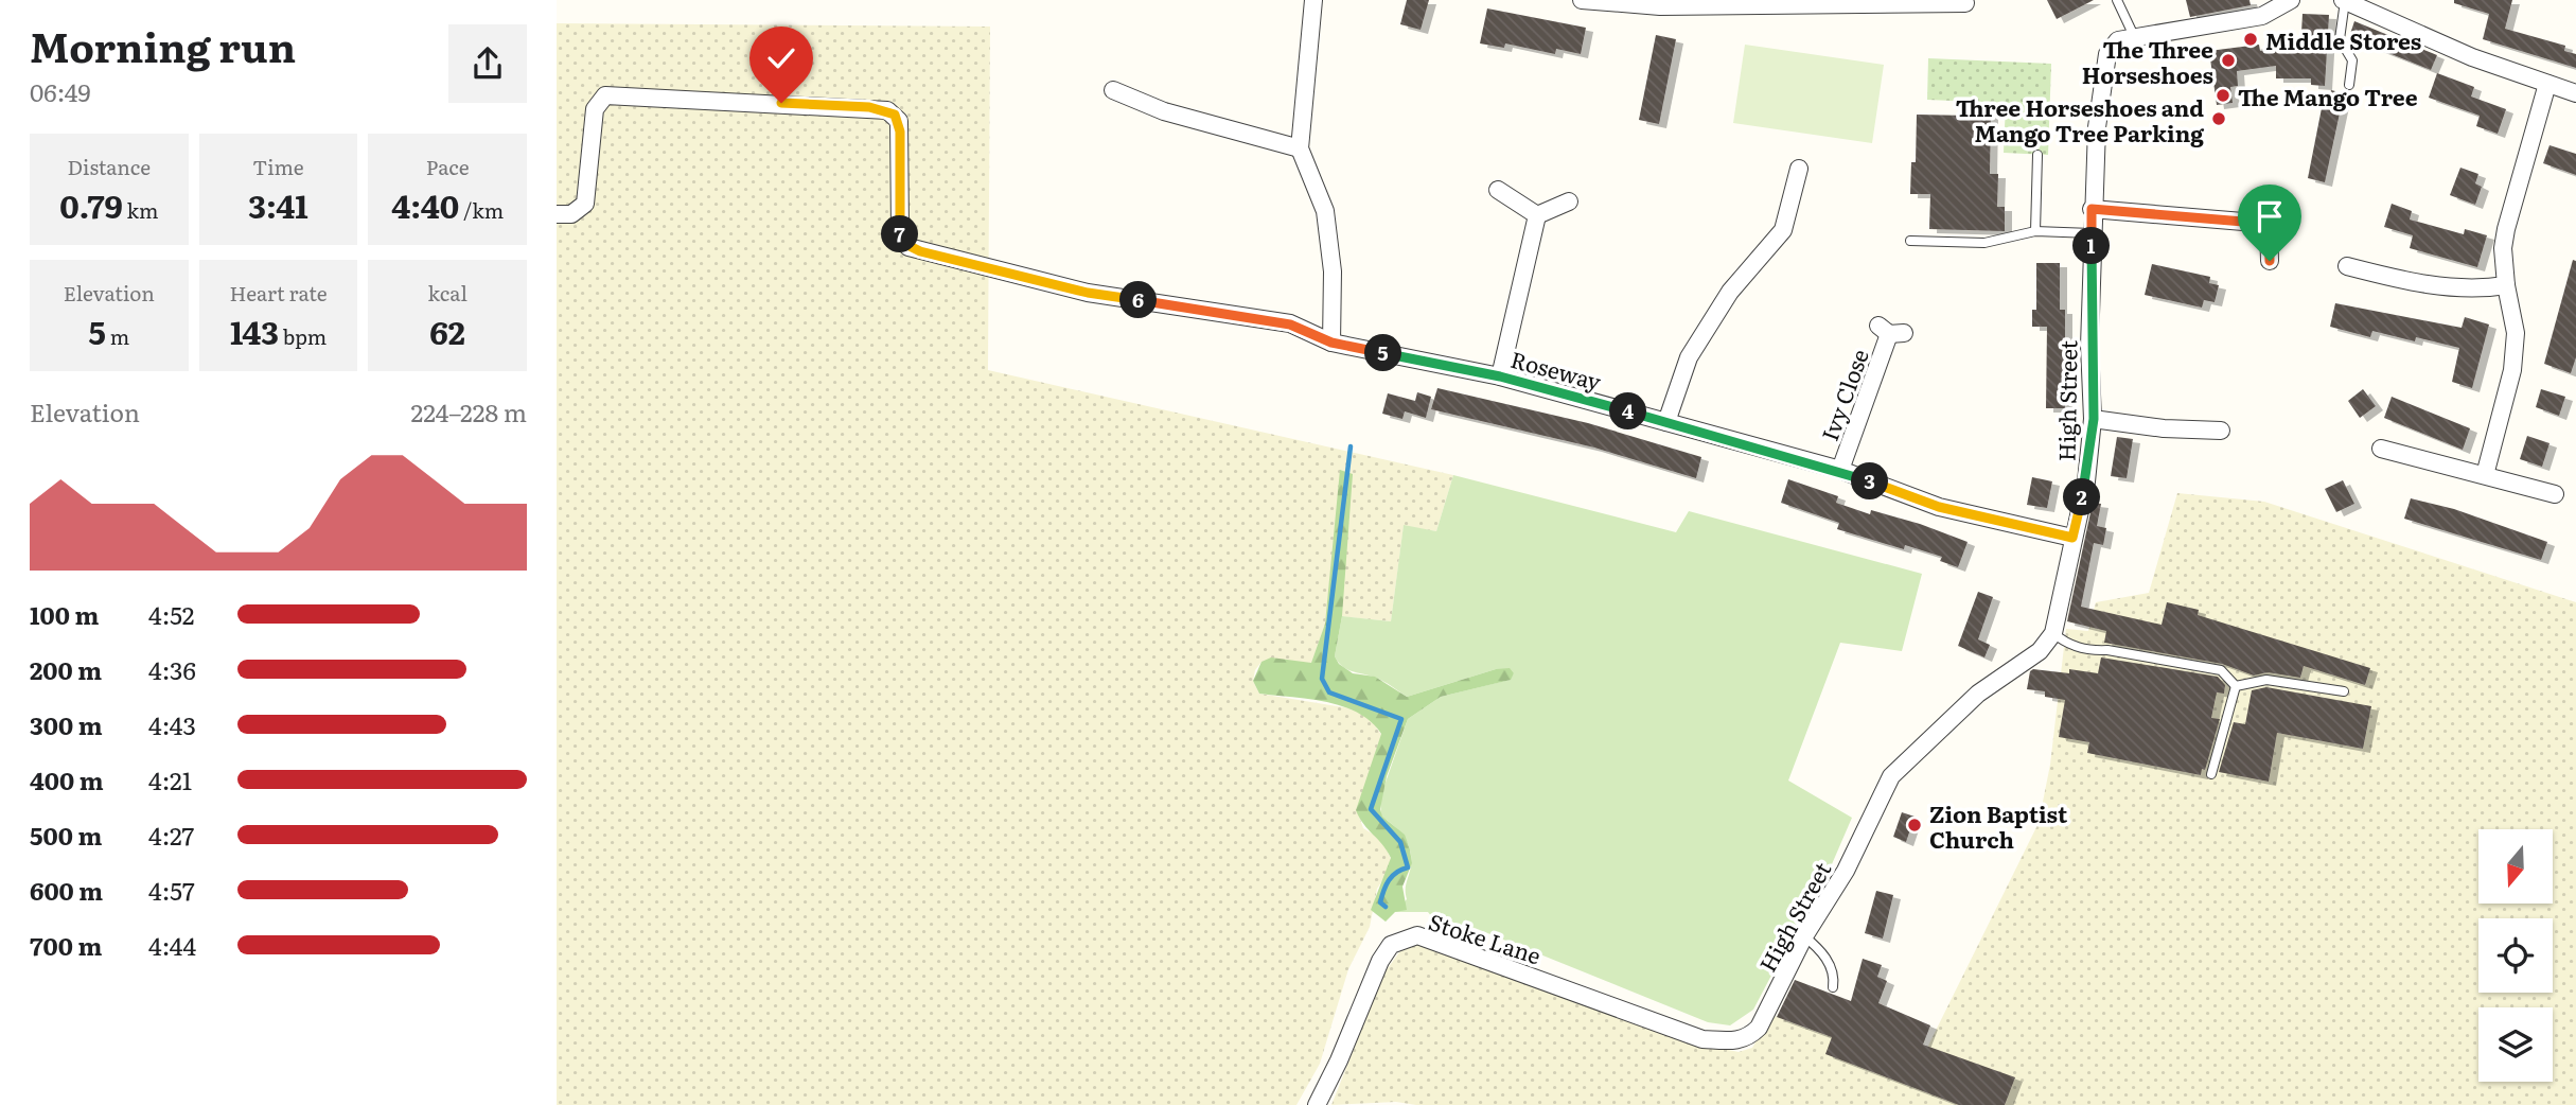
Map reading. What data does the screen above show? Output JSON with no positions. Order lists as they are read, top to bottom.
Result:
{
  "streets": {
    "street": [
      "Roseway",
      "Ivy Close",
      "High Street",
      "Stoke Lane"
    ]
  },
  "crossings": [
    ["Roseway", "Ivy Close"],
    ["Roseway", "High Street"],
    ["High Street", "Stoke Lane"]
  ],
  "places": [
    "Middle Stores",
    "The Three Horseshoes",
    "The Mango Tree",
    "Three Horseshoes and Mango Tree Parking",
    "Zion Baptist Church"
  ],
  "north": "bottom",
  "page": {
    "heading": ["Morning run", "06:49"],
    "stats": [
      ["Distance", "0.79 km"],
      ["Time", "3:41"],
      ["Pace", "4:40 /km"],
      ["Elevation", "5 m"],
      ["Heart rate", "143 bpm"],
      ["kcal", "62"]
    ],
    "pins": [
      "7",
      "1",
      "6",
      "5",
      "4",
      "3",
      "2"
    ],
    "chart": ["Elevation", "224–228 m"],
    "list": [
      {
        "name": "100 m",
        "note": "4:52"
      },
      {
        "name": "200 m",
        "note": "4:36"
      },
      {
        "name": "300 m",
        "note": "4:43"
      },
      {
        "name": "400 m",
        "note": "4:21"
      },
      {
        "name": "500 m",
        "note": "4:27"
      },
      {
        "name": "600 m",
        "note": "4:57"
      },
      {
        "name": "700 m",
        "note": "4:44"
      }
    ]
  }
}
